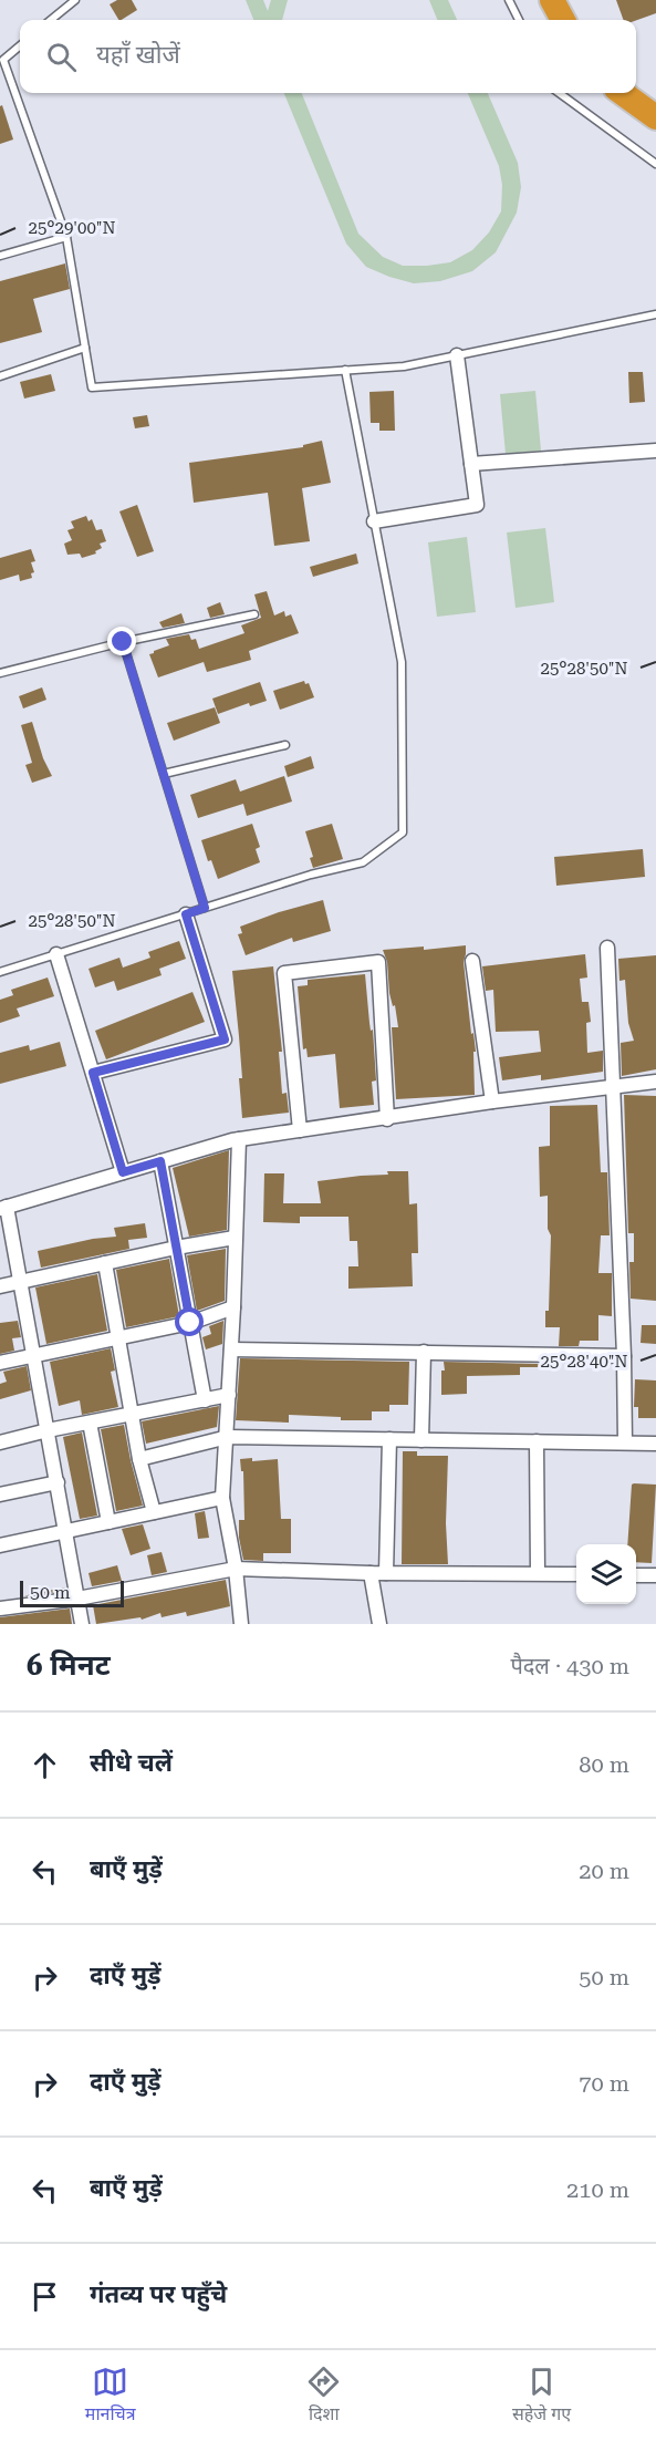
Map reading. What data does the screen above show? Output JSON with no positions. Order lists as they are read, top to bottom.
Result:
{
  "scale_bar": "50 m",
  "page": {
    "search": "यहाँ खोजें",
    "scale": "50 m",
    "heading": ["6 मिनट", "पैदल · 430 m"],
    "list": [
      ["सीधे चलें", "80 m"],
      ["बाएँ मुड़ें", "20 m"],
      ["दाएँ मुड़ें", "50 m"],
      ["दाएँ मुड़ें", "70 m"],
      ["बाएँ मुड़ें", "210 m"],
      "गंतव्य पर पहुँचे"
    ],
    "nav": ["मानचित्र", "दिशा", "सहेजे गए"]
  },
  "coordinates": ["25°29'00\"N", "25°28'50\"N", "25°28'40\"N"]
}
